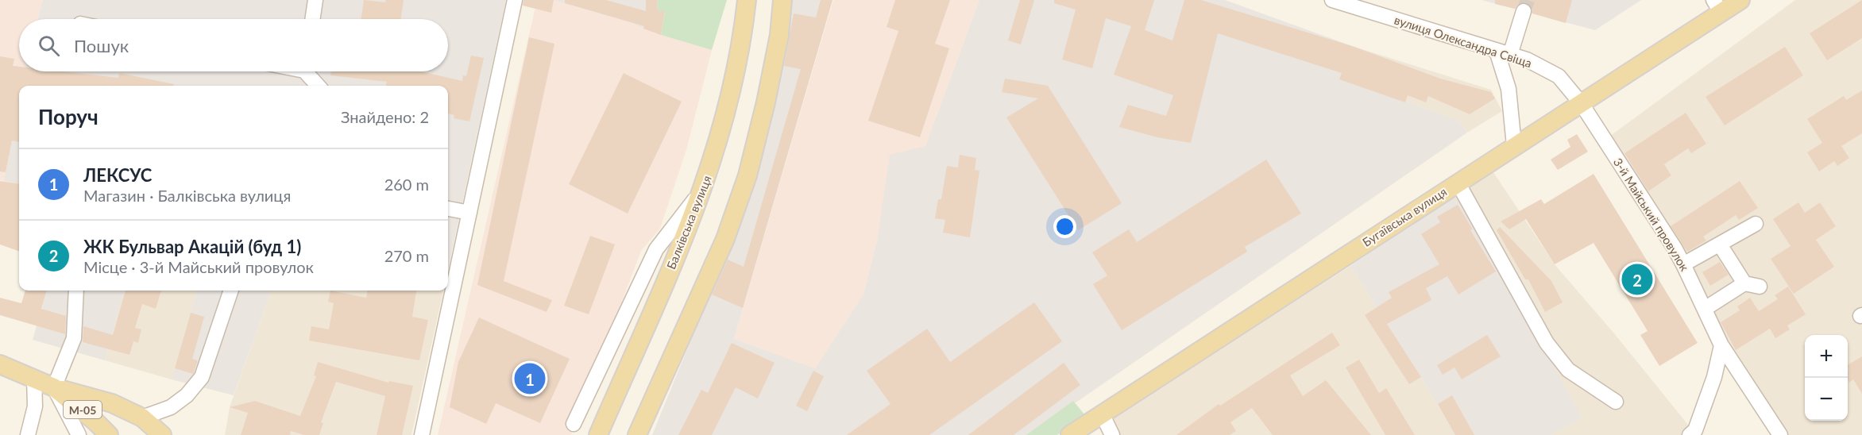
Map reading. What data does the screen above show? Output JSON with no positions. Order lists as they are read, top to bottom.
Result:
{
  "streets": {
    "main road": ["Бугаївська вулиця", "Балківська вулиця", "М-05"],
    "street": ["вулиця Олександра Свіща", "3-й Майський провулок"]
  },
  "crossings": [
    ["вулиця Олександра Свіща", "3-й Майський провулок"],
    ["вулиця Олександра Свіща", "Бугаївська вулиця"],
    ["3-й Майський провулок", "Бугаївська вулиця"]
  ],
  "page": {
    "search": "Пошук",
    "heading": ["Поруч", "Знайдено: 2"],
    "list": [
      {
        "mark": "1",
        "name": "ЛЕКСУС",
        "note": "Магазин · Балківська вулиця",
        "value": "260 m"
      },
      {
        "mark": "2",
        "name": "ЖК Бульвар Акацій (буд 1)",
        "note": "Місце · 3-й Майський провулок",
        "value": "270 m"
      }
    ],
    "pins": ["2", "1"],
    "map_buttons": ["+", "−"]
  }
}
